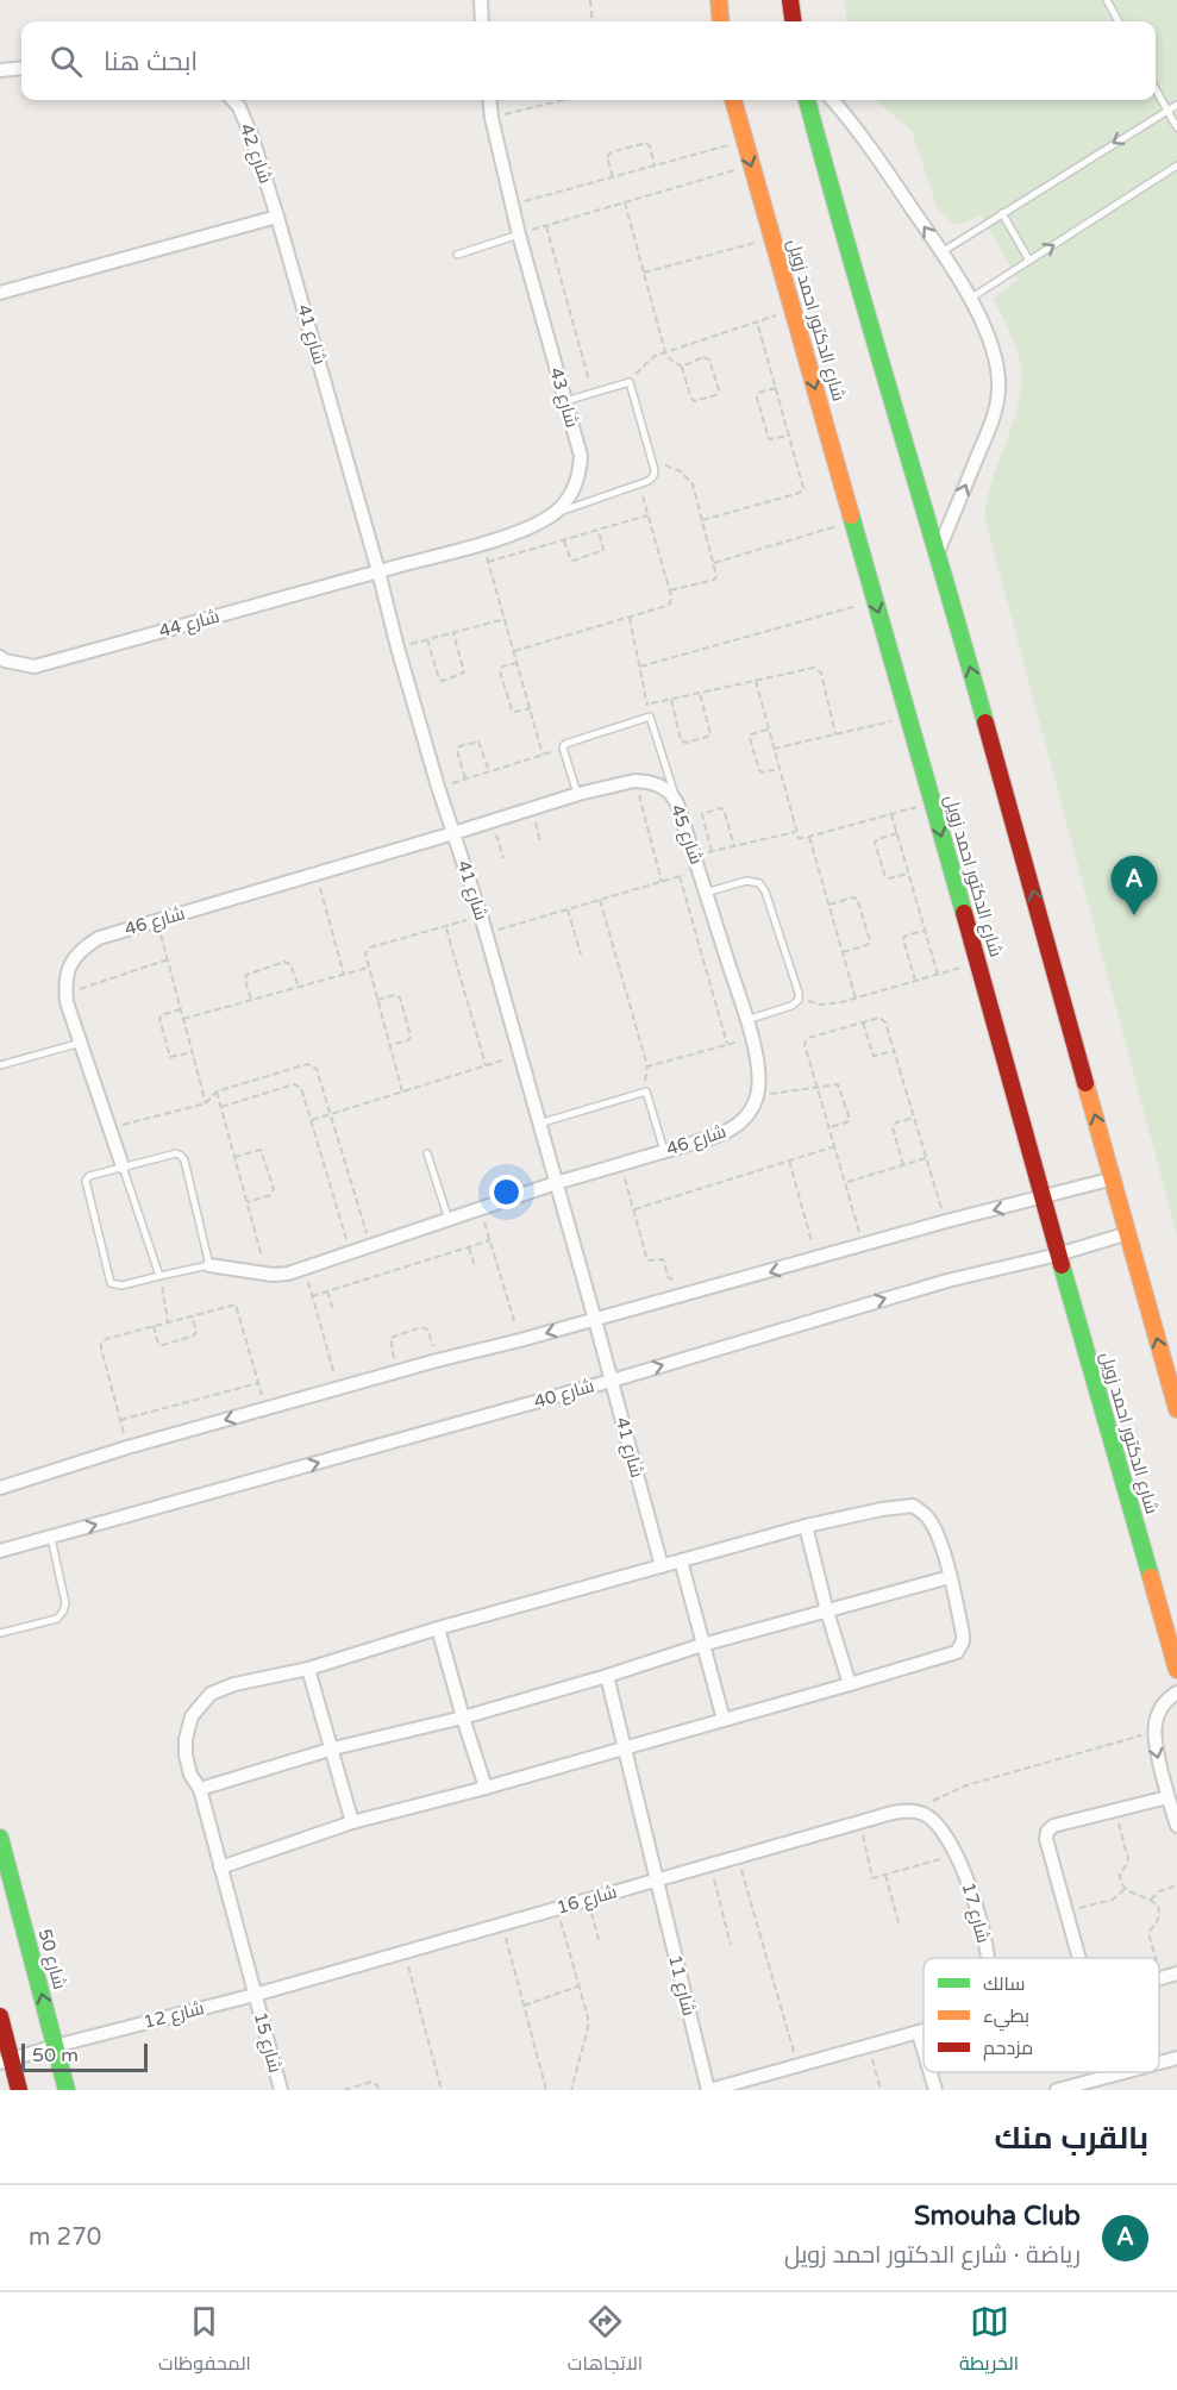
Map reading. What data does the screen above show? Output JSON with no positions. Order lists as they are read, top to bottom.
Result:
{
  "streets": {
    "street": [
      "شارع 42",
      "شارع الدكتور احمد زويل",
      "شارع 41",
      "شارع 43",
      "شارع 44",
      "شارع 45",
      "شارع 46",
      "شارع 40",
      "شارع 16",
      "شارع 17",
      "شارع 50",
      "شارع 11",
      "شارع 12",
      "شارع 15"
    ]
  },
  "crossings": [
    ["شارع 42", "شارع 41"],
    ["شارع الدكتور احمد زويل", "شارع 40"],
    ["شارع 41", "شارع 43"],
    ["شارع 41", "شارع 44"],
    ["شارع 41", "شارع 46"],
    ["شارع 41", "شارع 40"],
    ["شارع 41", "شارع 15"],
    ["شارع 43", "شارع 44"],
    ["شارع 45", "شارع 46"],
    ["شارع 16", "شارع 17"],
    ["شارع 16", "شارع 11"],
    ["شارع 16", "شارع 12"],
    ["شارع 16", "شارع 15"],
    ["شارع 17", "شارع 11"],
    ["شارع 50", "شارع 12"],
    ["شارع 12", "شارع 15"]
  ],
  "one_way": ["شارع 50"],
  "legend": ["سالك", "بطيء", "مزدحم"],
  "scale_bar": "50 m",
  "page": {
    "search": "ابحث هنا",
    "pins": "A",
    "scale": "50 m",
    "heading": "بالقرب منك",
    "list": [
      {
        "mark": "A",
        "name": "Smouha Club",
        "note": "رياضة · شارع الدكتور احمد زويل",
        "value": "270 m"
      }
    ],
    "nav": ["الخريطة", "الاتجاهات", "المحفوظات"]
  }
}
